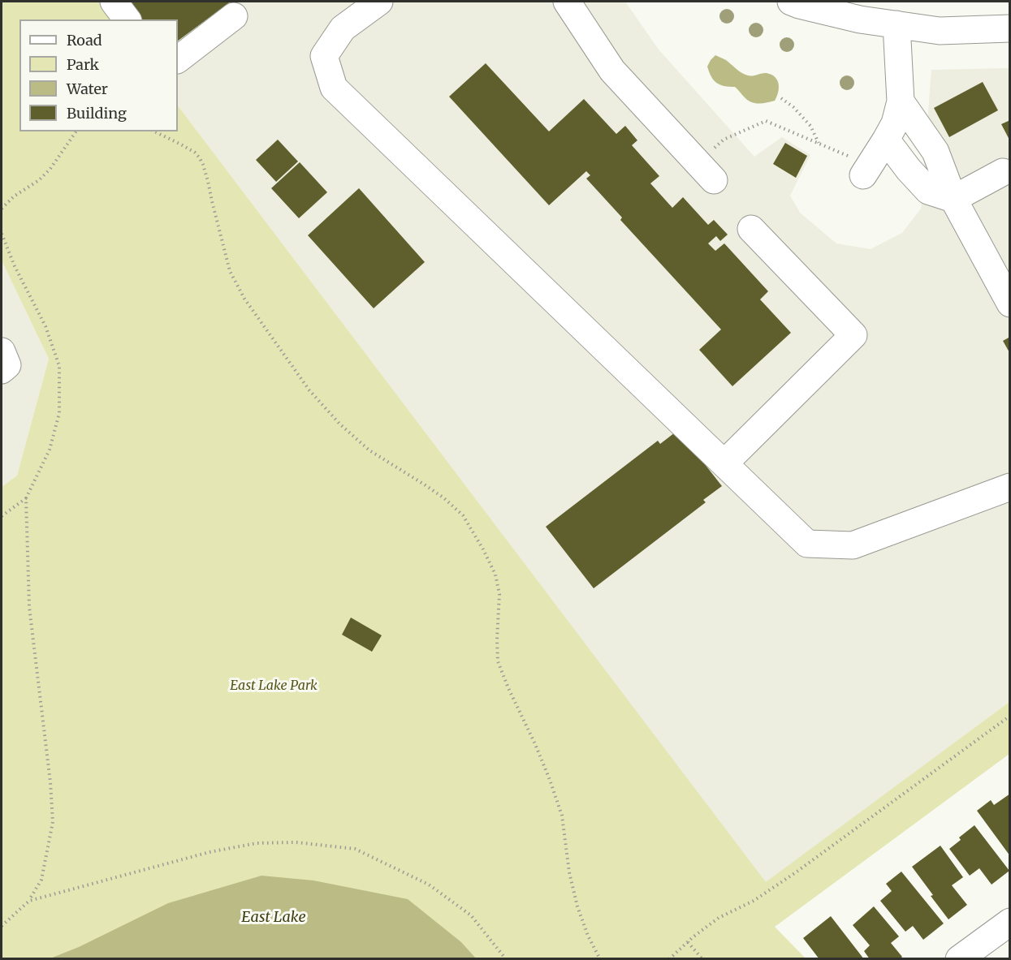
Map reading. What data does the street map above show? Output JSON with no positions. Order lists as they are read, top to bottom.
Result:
{
  "water": ["East Lake"],
  "parks": ["East Lake Park"],
  "legend": [
    "Road",
    "Park",
    "Water",
    "Building"
  ]
}
